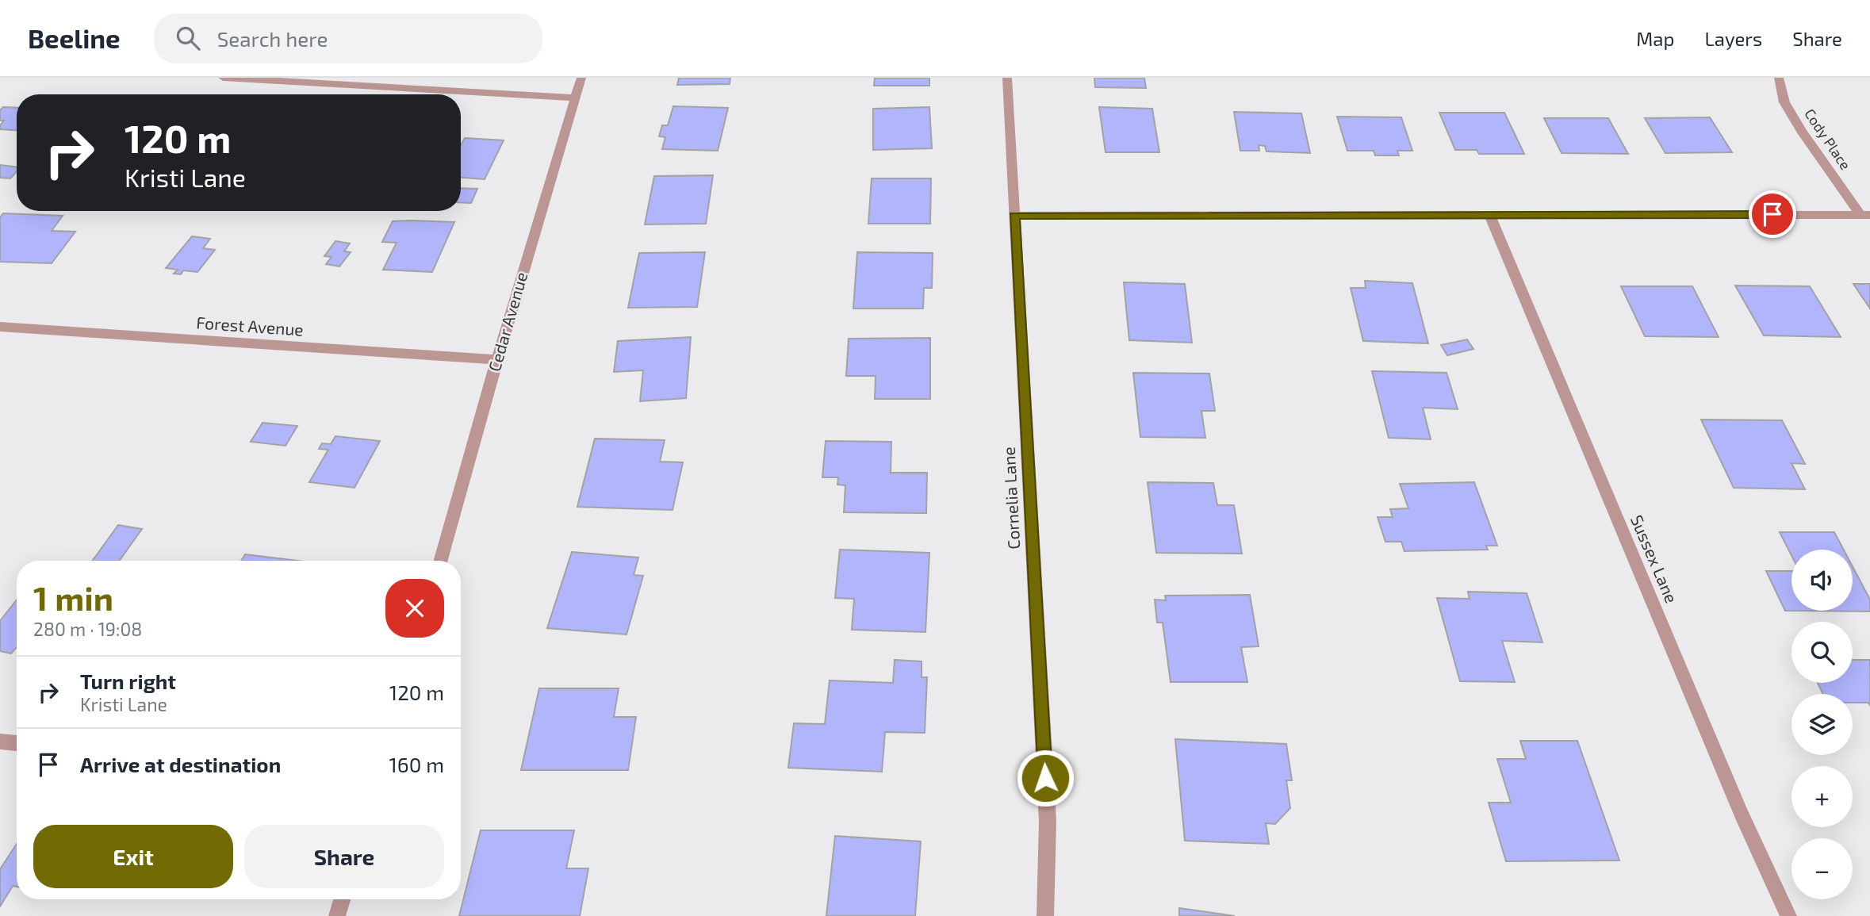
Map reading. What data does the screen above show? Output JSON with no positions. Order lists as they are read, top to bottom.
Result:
{
  "streets": {
    "street": [
      "Cody Place",
      "Cedar Avenue",
      "Forest Avenue",
      "Cornelia Lane",
      "Sussex Lane"
    ]
  },
  "crossings": [
    ["Cedar Avenue", "Forest Avenue"]
  ],
  "page": {
    "header": "Beeline",
    "search": "Search here",
    "nav": ["Map", "Layers", "Share"],
    "turn": ["120 m", "Kristi Lane"],
    "map_buttons": ["+", "−"],
    "heading": ["1 min", "280 m · 19:08"],
    "list": [
      {
        "name": "Turn right",
        "note": "Kristi Lane",
        "value": "120 m"
      },
      {
        "name": "Arrive at destination",
        "value": "160 m"
      }
    ],
    "buttons": ["Exit", "Share"]
  }
}
